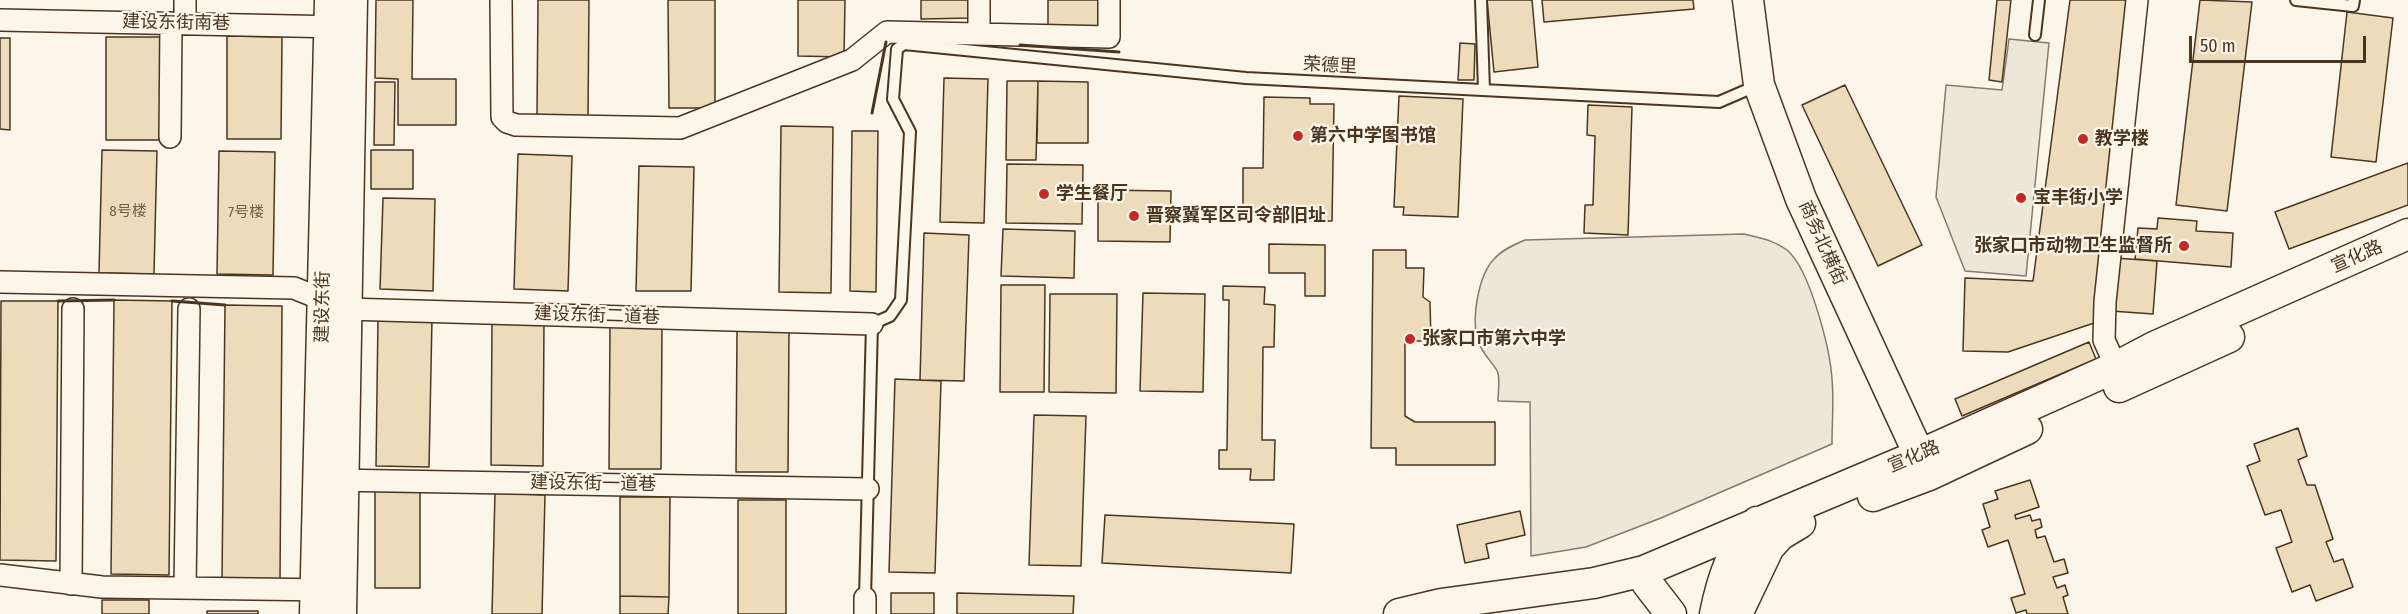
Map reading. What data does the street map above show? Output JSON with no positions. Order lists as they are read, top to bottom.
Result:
{
  "streets": {
    "main road": ["商务北横街", "宣化路", "建设东街"],
    "street": ["建设东街南巷", "建设东街二道巷", "建设东街一道巷"],
    "lane": ["荣德里"]
  },
  "crossings": [
    ["建设东街南巷", "建设东街"],
    ["荣德里", "商务北横街"],
    ["荣德里", "建设东街二道巷"],
    ["商务北横街", "宣化路"],
    ["建设东街", "建设东街二道巷"],
    ["建设东街", "建设东街一道巷"]
  ],
  "places": [
    "第六中学图书馆",
    "教学楼",
    "学生餐厅",
    "宝丰街小学",
    "晋察冀军区司令部旧址",
    "张家口市动物卫生监督所",
    "张家口市第六中学"
  ],
  "house_numbers": ["8号楼", "7号楼"],
  "scale_bar": "50 m"
}
